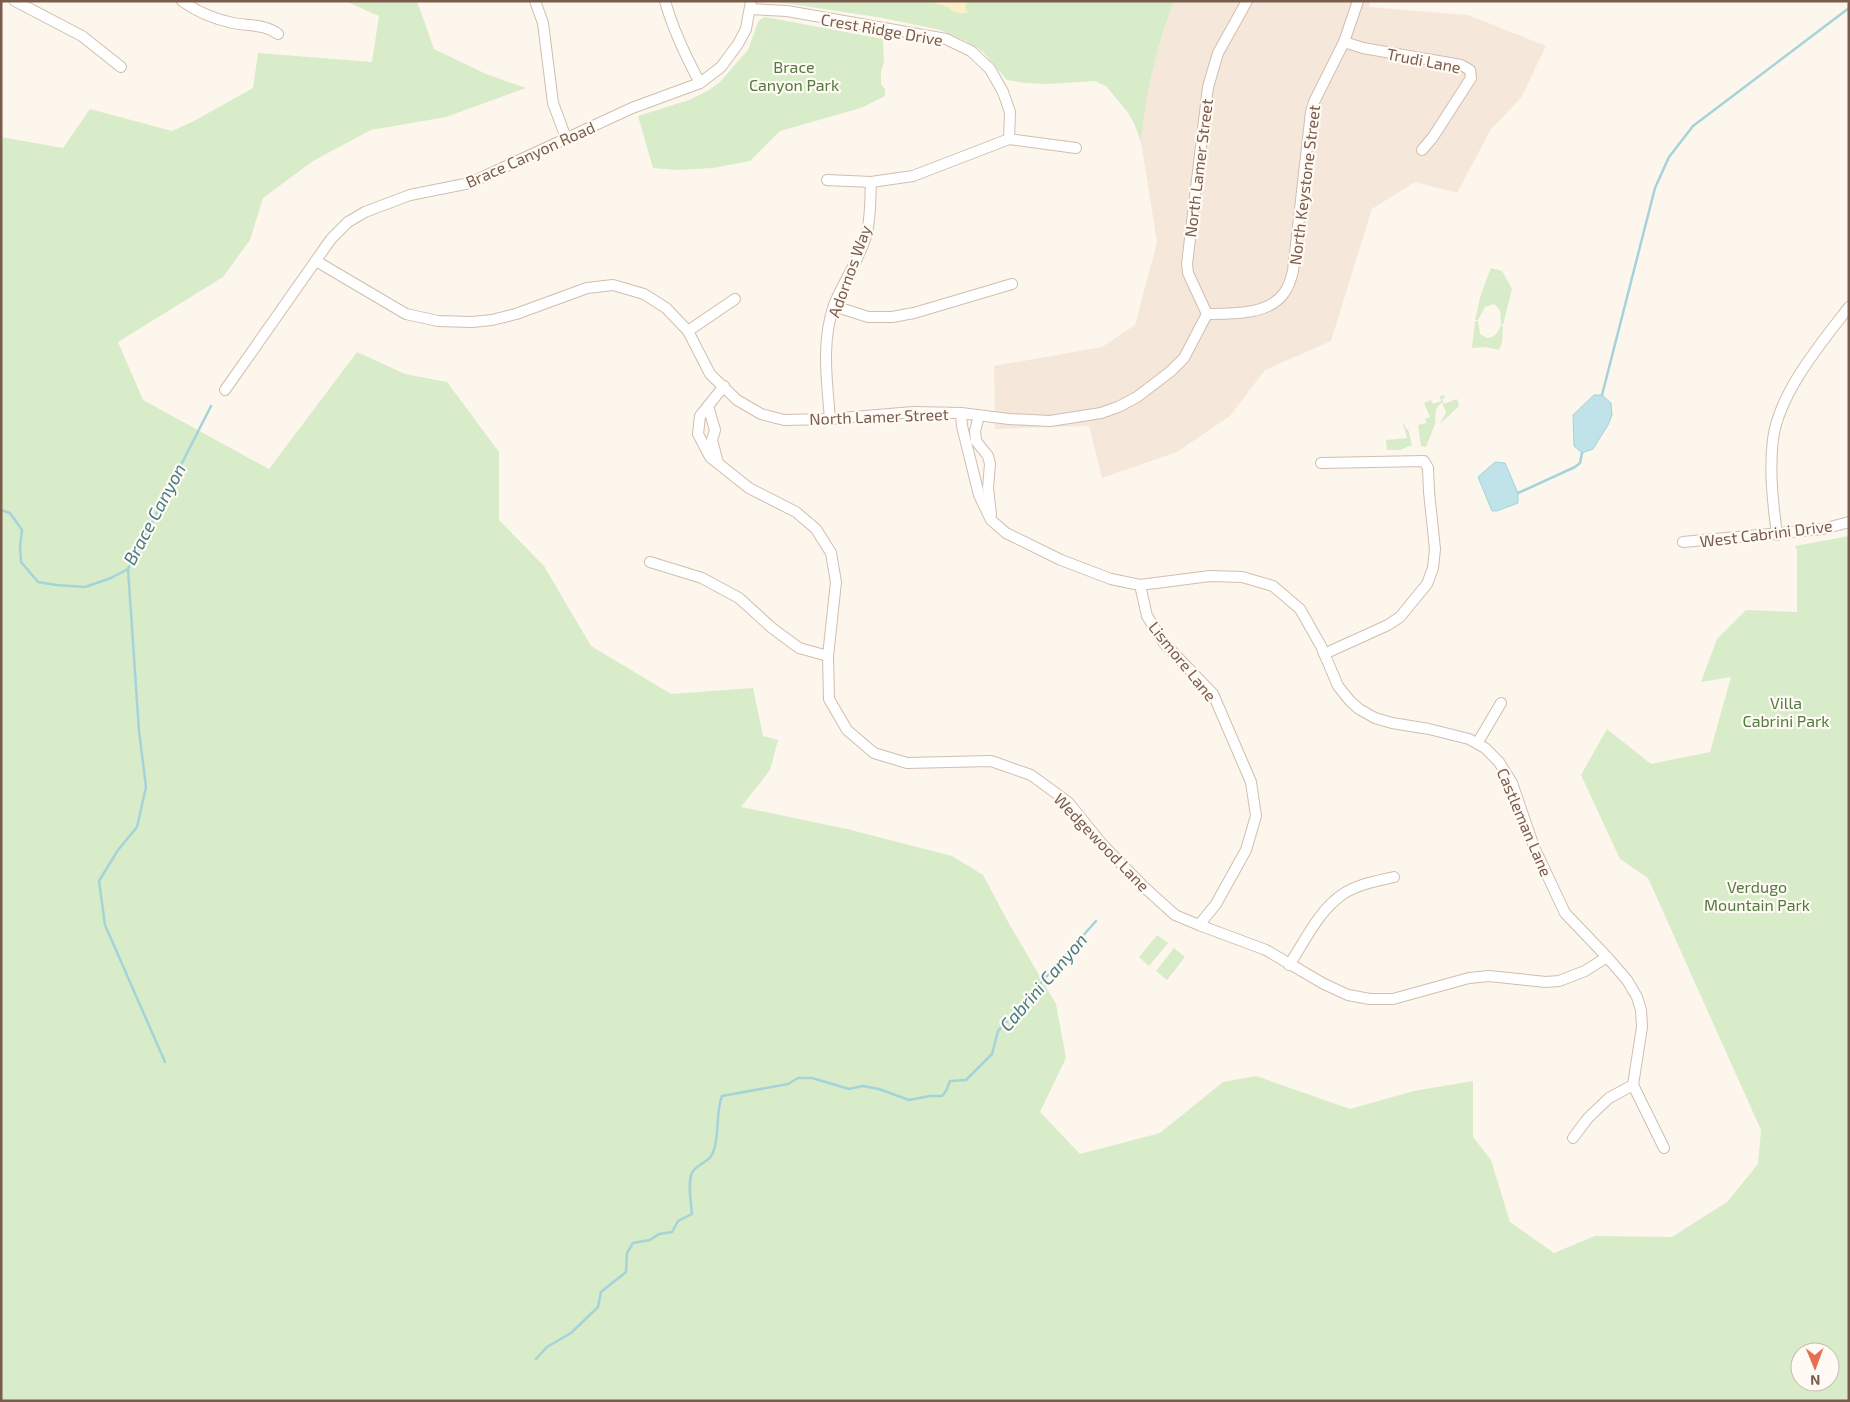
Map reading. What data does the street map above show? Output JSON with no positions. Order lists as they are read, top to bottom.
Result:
{
  "streets": {
    "street": [
      "Crest Ridge Drive",
      "Trudi Lane",
      "Brace Canyon Road",
      "North Lamer Street",
      "North Keystone Street",
      "Adornos Way",
      "West Cabrini Drive",
      "Lismore Lane",
      "Castleman Lane",
      "Wedgewood Lane"
    ]
  },
  "crossings": [
    ["Crest Ridge Drive", "Brace Canyon Road"],
    ["Trudi Lane", "North Keystone Street"],
    ["Brace Canyon Road", "North Lamer Street"],
    ["North Lamer Street", "North Keystone Street"],
    ["North Lamer Street", "Adornos Way"],
    ["North Lamer Street", "Castleman Lane"],
    ["North Lamer Street", "Wedgewood Lane"],
    ["Lismore Lane", "Castleman Lane"],
    ["Lismore Lane", "Wedgewood Lane"],
    ["Castleman Lane", "Wedgewood Lane"]
  ],
  "water": ["Brace Canyon", "Cabrini Canyon"],
  "parks": ["Brace Canyon Park", "Villa Cabrini Park", "Verdugo Mountain Park"],
  "north": "bottom"
}
